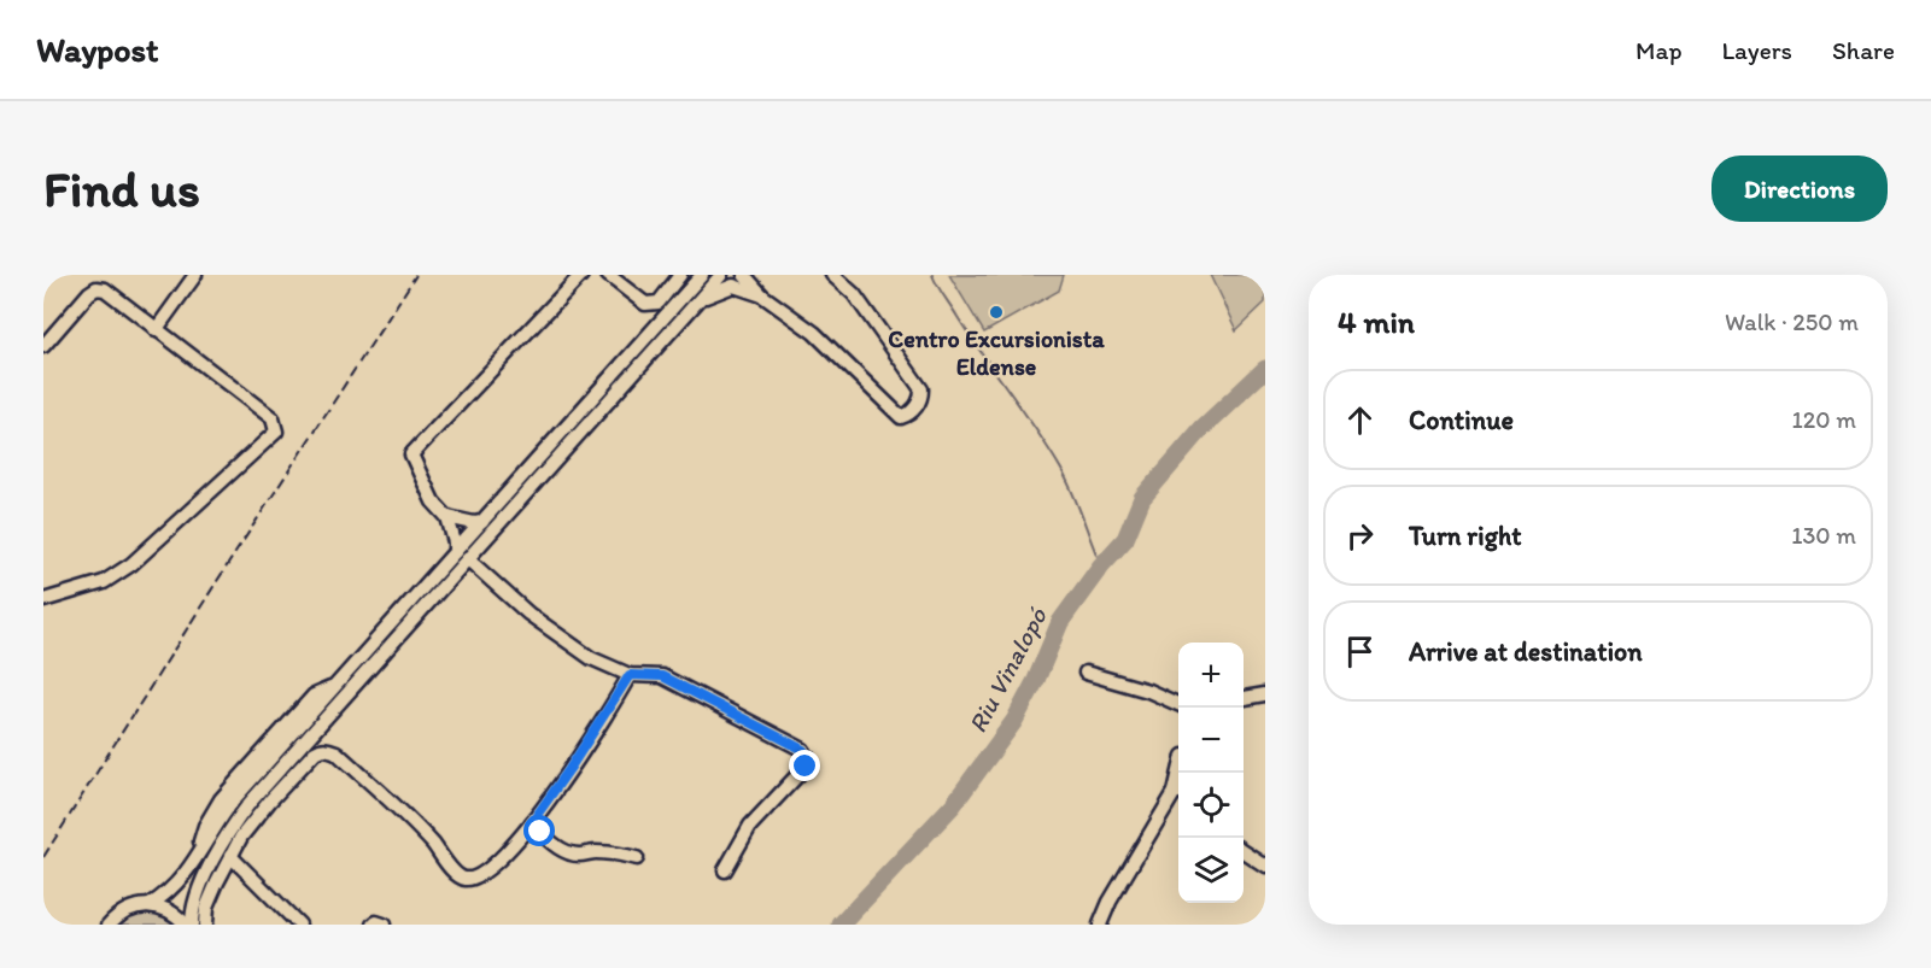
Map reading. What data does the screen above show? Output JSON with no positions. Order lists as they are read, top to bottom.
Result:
{
  "water": ["Riu Vinalopó"],
  "places": ["Centro Excursionista Eldense"],
  "page": {
    "header": "Waypost",
    "nav": ["Map", "Layers", "Share"],
    "buttons": "Directions",
    "title": "Find us",
    "heading": ["4 min", "Walk · 250 m"],
    "list": [
      ["Continue", "120 m"],
      ["Turn right", "130 m"],
      "Arrive at destination"
    ],
    "map_buttons": ["+", "−"]
  }
}
